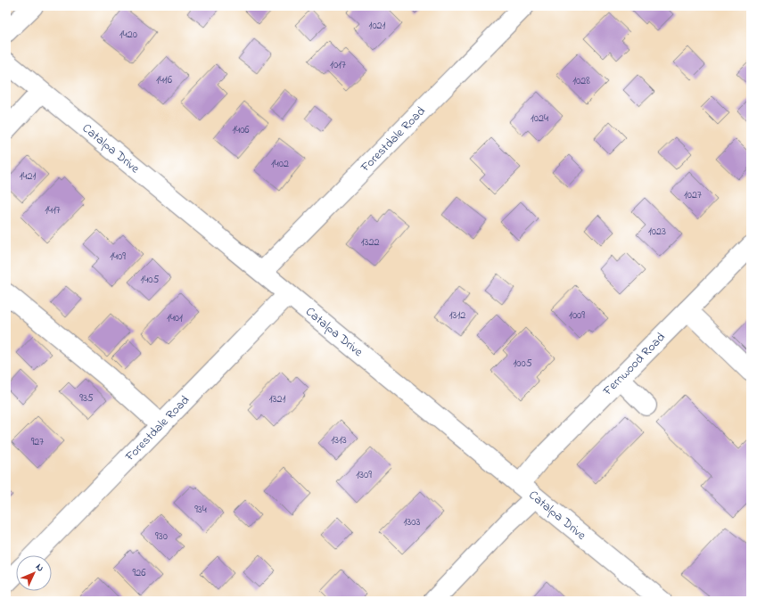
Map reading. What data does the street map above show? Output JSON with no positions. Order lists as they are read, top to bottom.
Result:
{
  "streets": {
    "street": ["Forestdale Road", "Catalpa Drive", "Fernwood Road"]
  },
  "crossings": [
    ["Forestdale Road", "Catalpa Drive"],
    ["Catalpa Drive", "Fernwood Road"]
  ],
  "house_numbers": [
    "1021",
    "1420",
    "1017",
    "1416",
    "1028",
    "1024",
    "1406",
    "1402",
    "1421",
    "1027",
    "1417",
    "1023",
    "1322",
    "1409",
    "1405",
    "1312",
    "1009",
    "1401",
    "1005",
    "935",
    "1321",
    "1313",
    "927",
    "1309",
    "934",
    "1303",
    "930",
    "926"
  ],
  "north": "top right"
}
